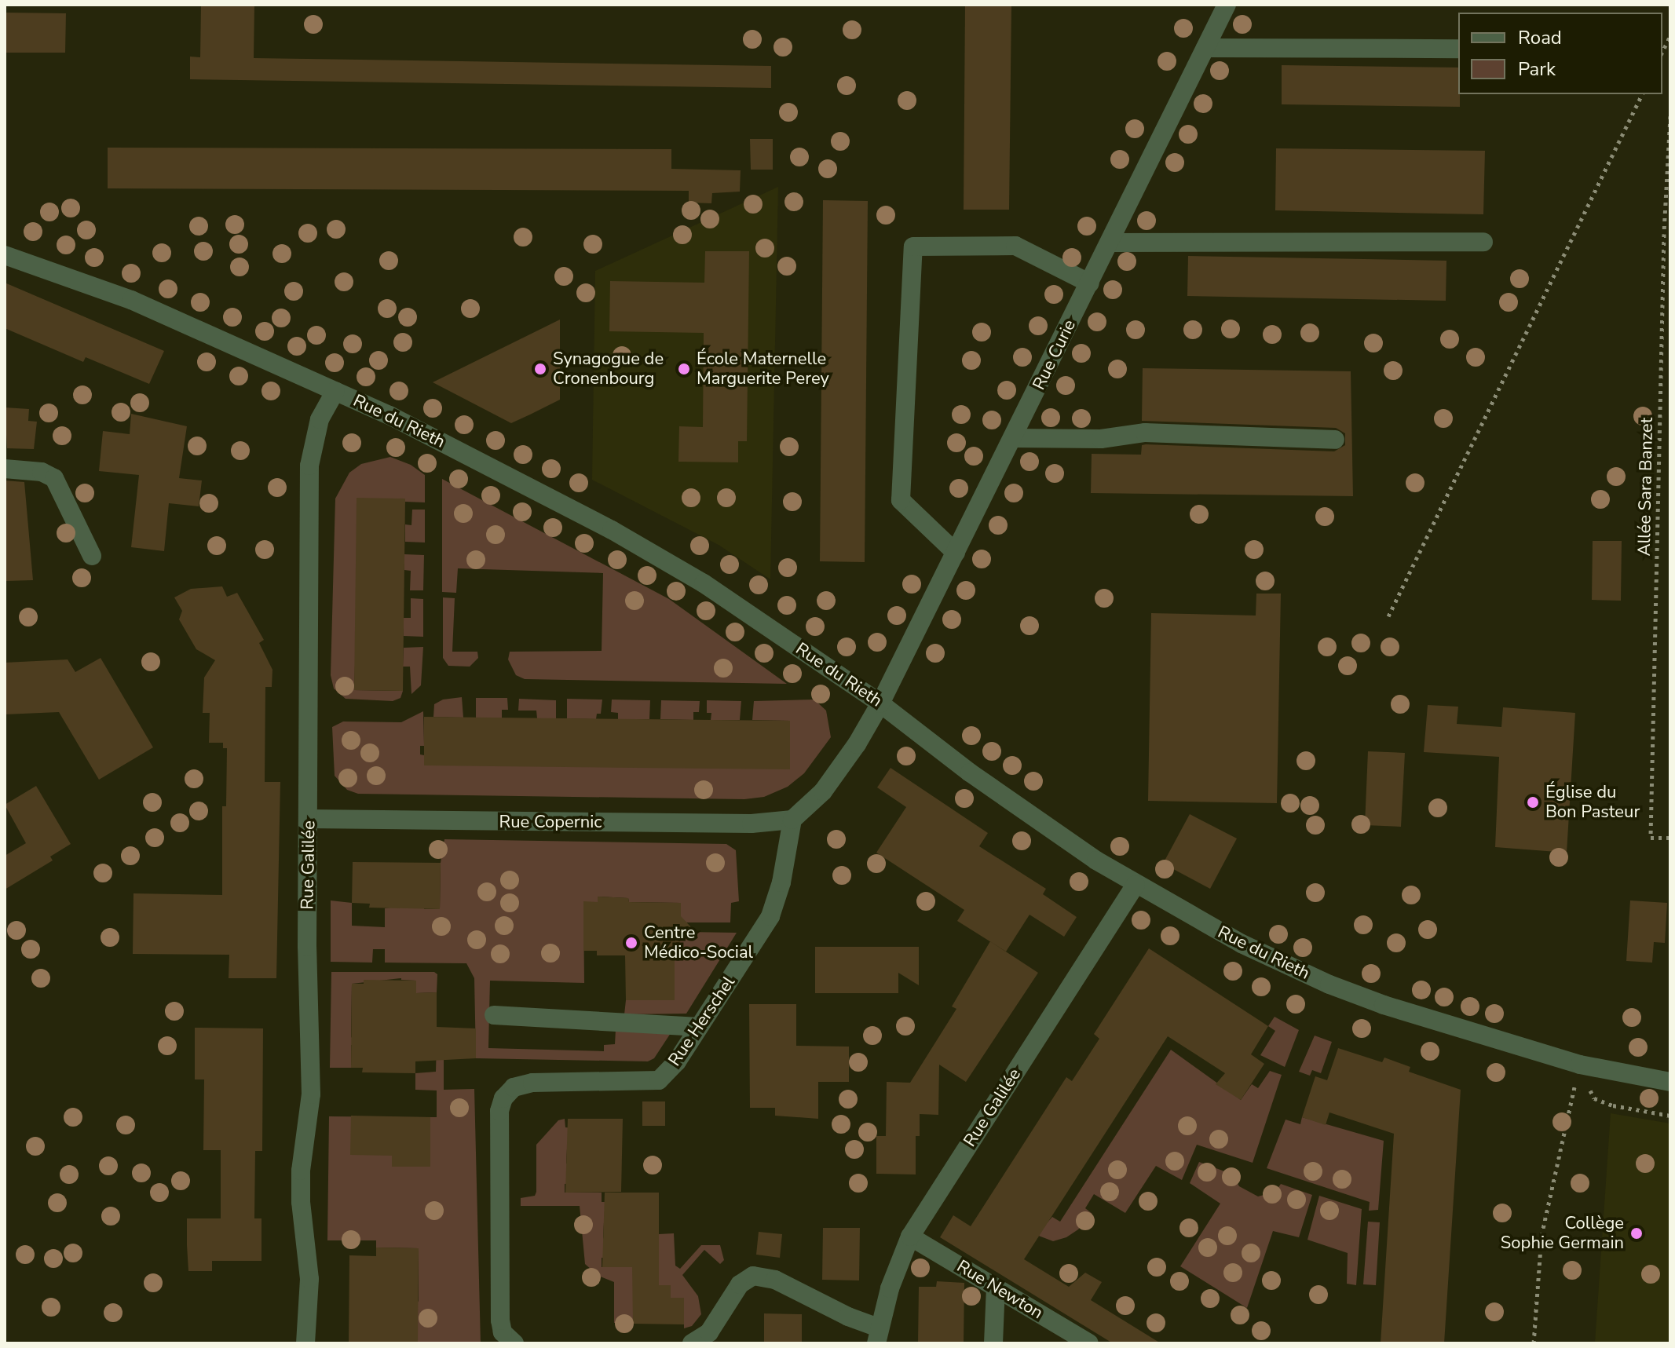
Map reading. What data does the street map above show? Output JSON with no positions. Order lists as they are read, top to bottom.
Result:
{
  "streets": {
    "street": [
      "Rue Curie",
      "Rue du Rieth",
      "Rue Copernic",
      "Rue Galilée",
      "Rue Herschel",
      "Rue Newton"
    ],
    "path": ["Allée Sara Banzet"]
  },
  "crossings": [
    ["Rue Curie", "Rue du Rieth"],
    ["Rue du Rieth", "Rue Galilée"],
    ["Rue Copernic", "Rue Galilée"],
    ["Rue Copernic", "Rue Herschel"],
    ["Rue Galilée", "Rue Newton"]
  ],
  "places": [
    "Synagogue de Cronenbourg",
    "École Maternelle Marguerite Perey",
    "Église du Bon Pasteur",
    "Centre Médico-Social",
    "Collège Sophie Germain"
  ],
  "legend": ["Road", "Park"]
}
